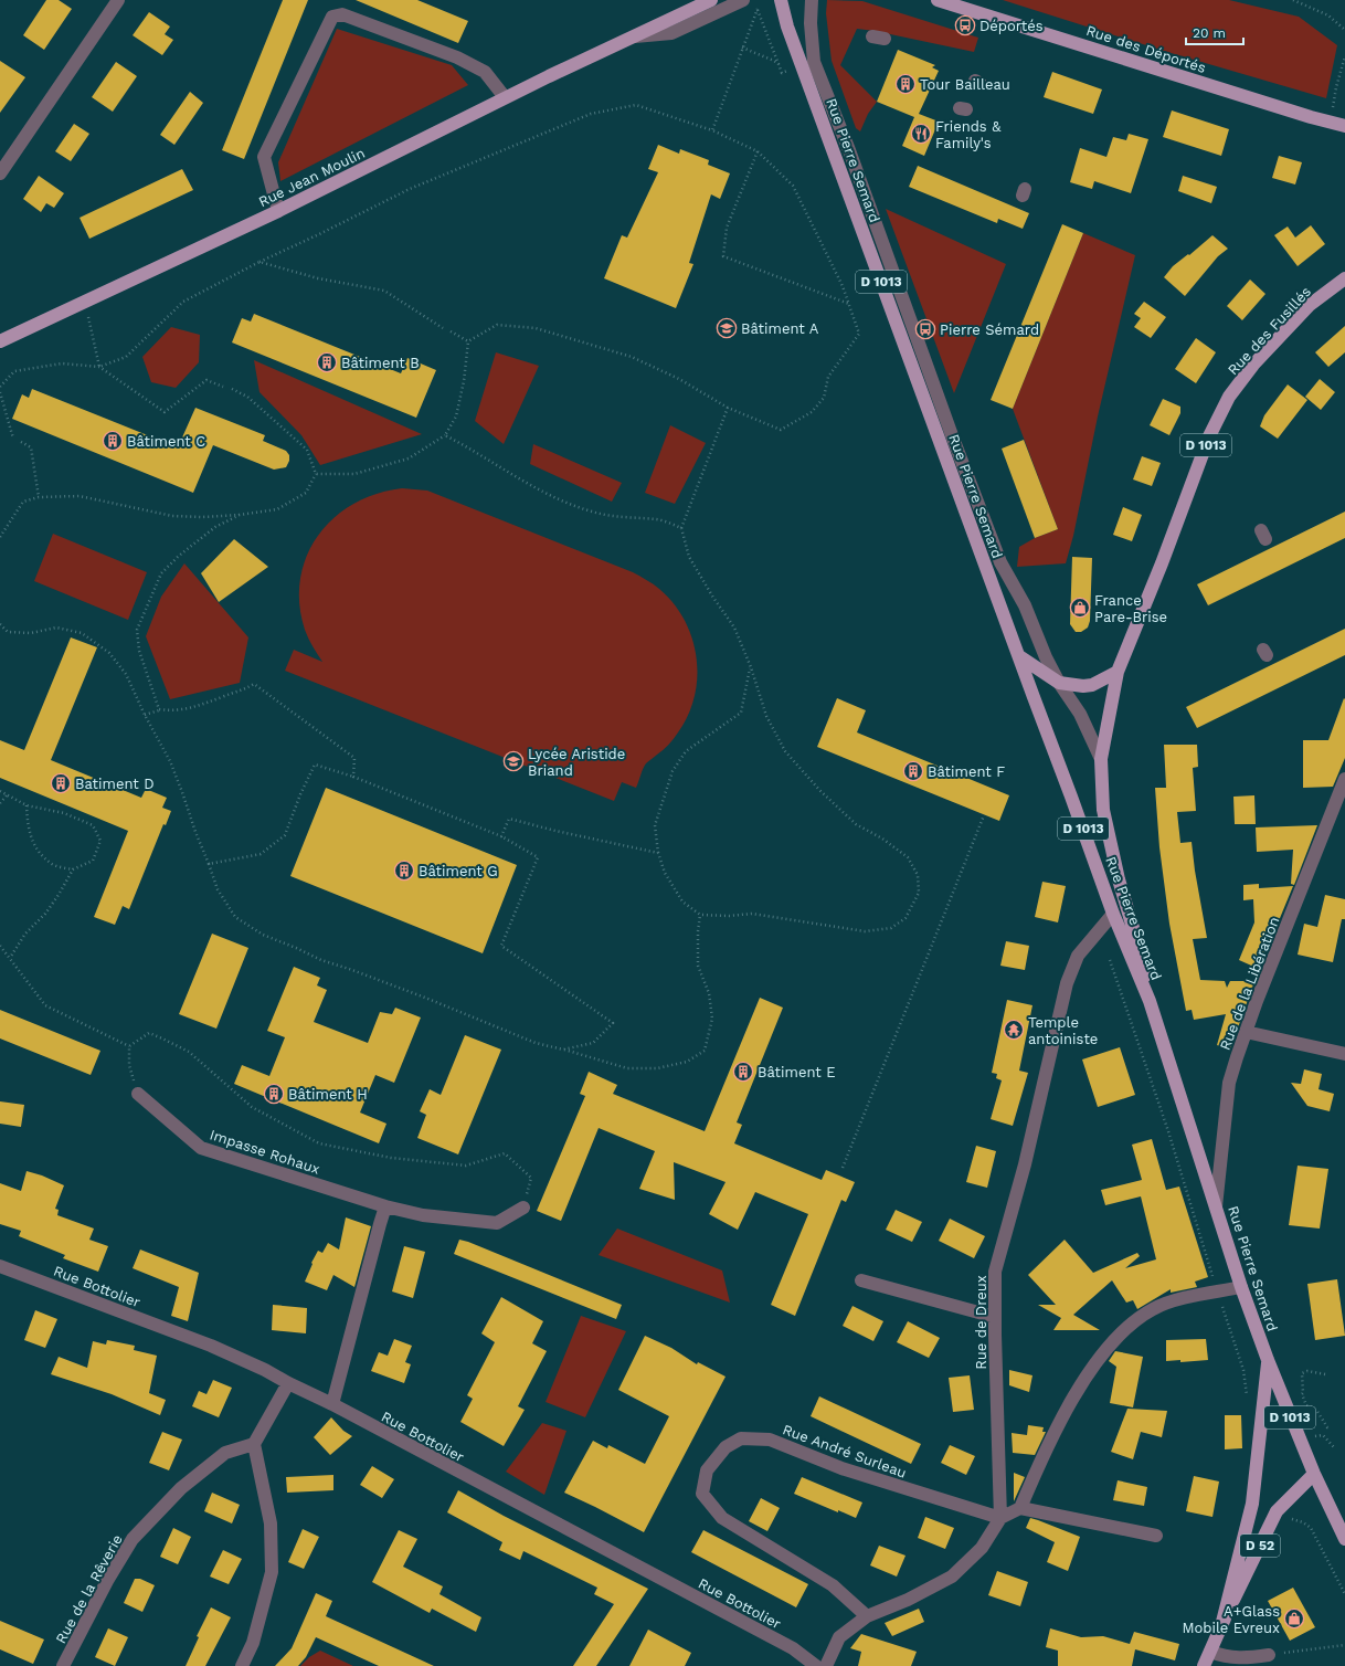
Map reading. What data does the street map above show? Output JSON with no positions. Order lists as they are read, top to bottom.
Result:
{
  "streets": {
    "main road": [
      "Rue des Déportés",
      "Rue Pierre Semard",
      "Rue Jean Moulin",
      "D 1013",
      "Rue des Fusillés",
      "D 52"
    ],
    "street": [
      "Rue de la Libération",
      "Impasse Rohaux",
      "Rue Bottolier",
      "Rue de Dreux",
      "Rue André Surleau",
      "Rue de la Rêverie"
    ]
  },
  "crossings": [
    ["Rue Pierre Semard", "Rue des Fusillés"],
    ["Rue Pierre Semard", "Rue de la Libération"],
    ["Rue Pierre Semard", "Rue de Dreux"],
    ["Rue Pierre Semard", "D 52"],
    ["Rue de Dreux", "Rue André Surleau"]
  ],
  "places": {
    "bus stop": ["Déportés", "Pierre Sémard"],
    "building": [
      "Tour Bailleau",
      "Bâtiment B",
      "Bâtiment C",
      "Bâtiment F",
      "Batiment D",
      "Bâtiment G",
      "Bâtiment E",
      "Bâtiment H"
    ],
    "restaurant": ["Friends & Family's"],
    "school or university": ["Bâtiment A", "Lycée Aristide Briand"],
    "shop": ["France Pare-Brise", "A+Glass Mobile Evreux"],
    "temple": ["Temple antoiniste"]
  },
  "scale_bar": "20 m"
}
